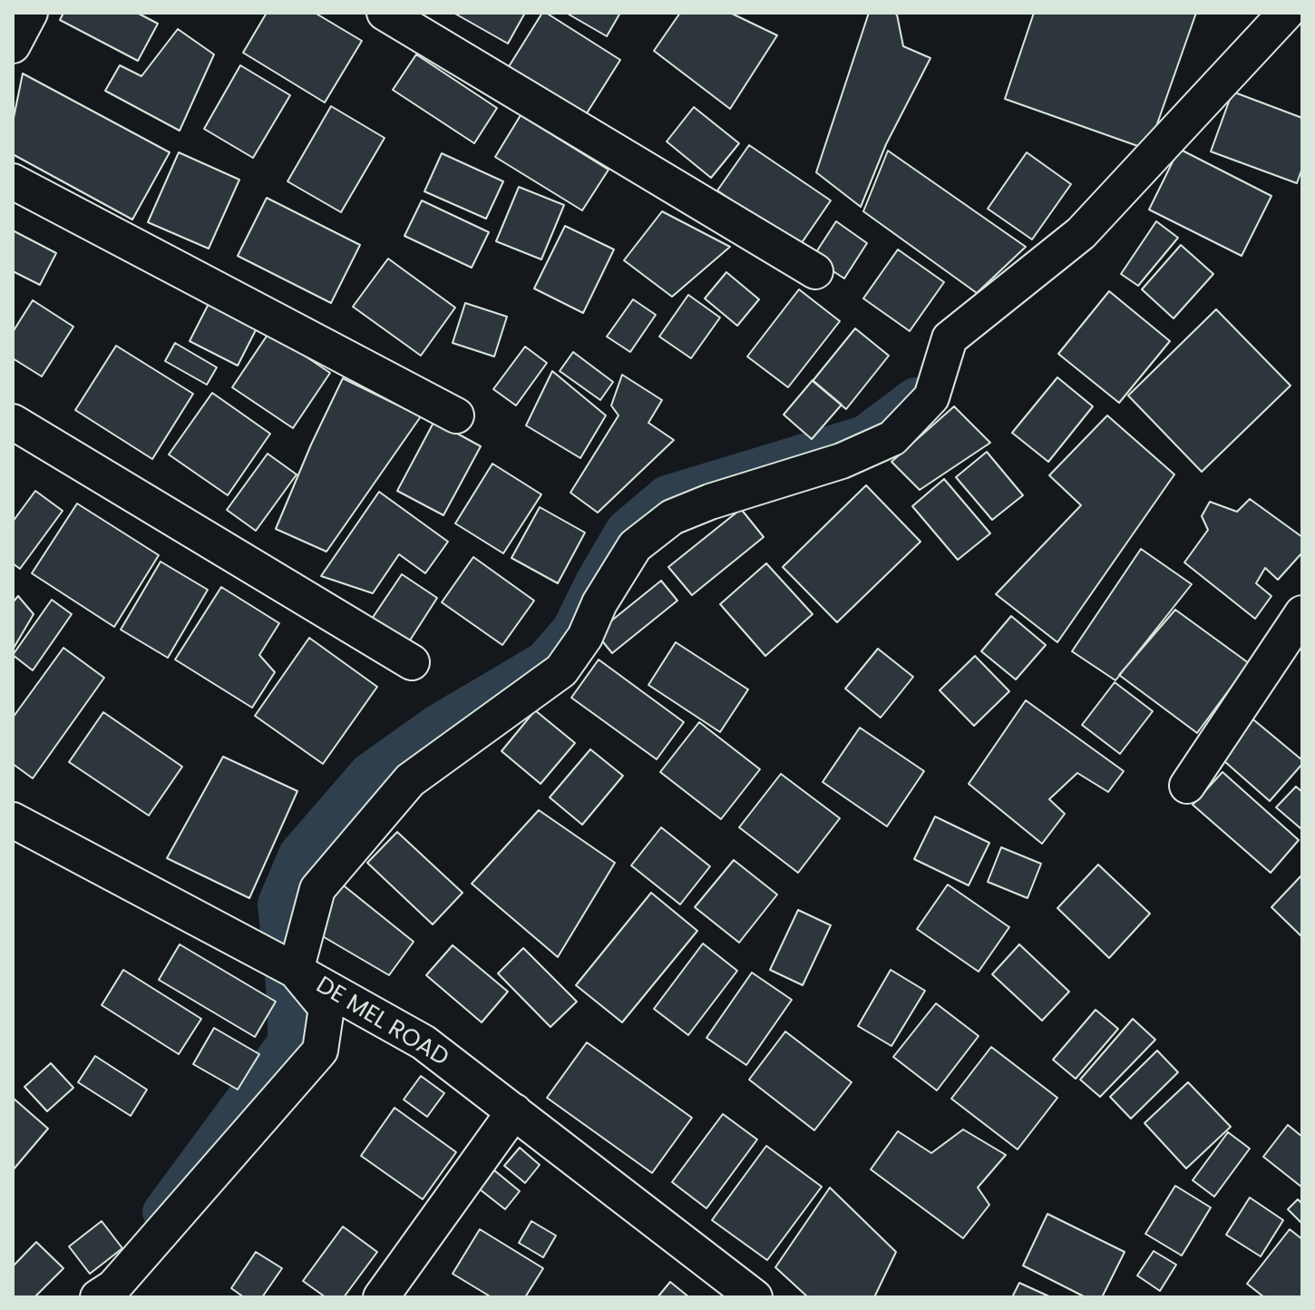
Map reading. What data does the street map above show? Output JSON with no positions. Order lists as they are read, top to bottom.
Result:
{
  "streets": {
    "street": ["DE MEL ROAD"]
  }
}
